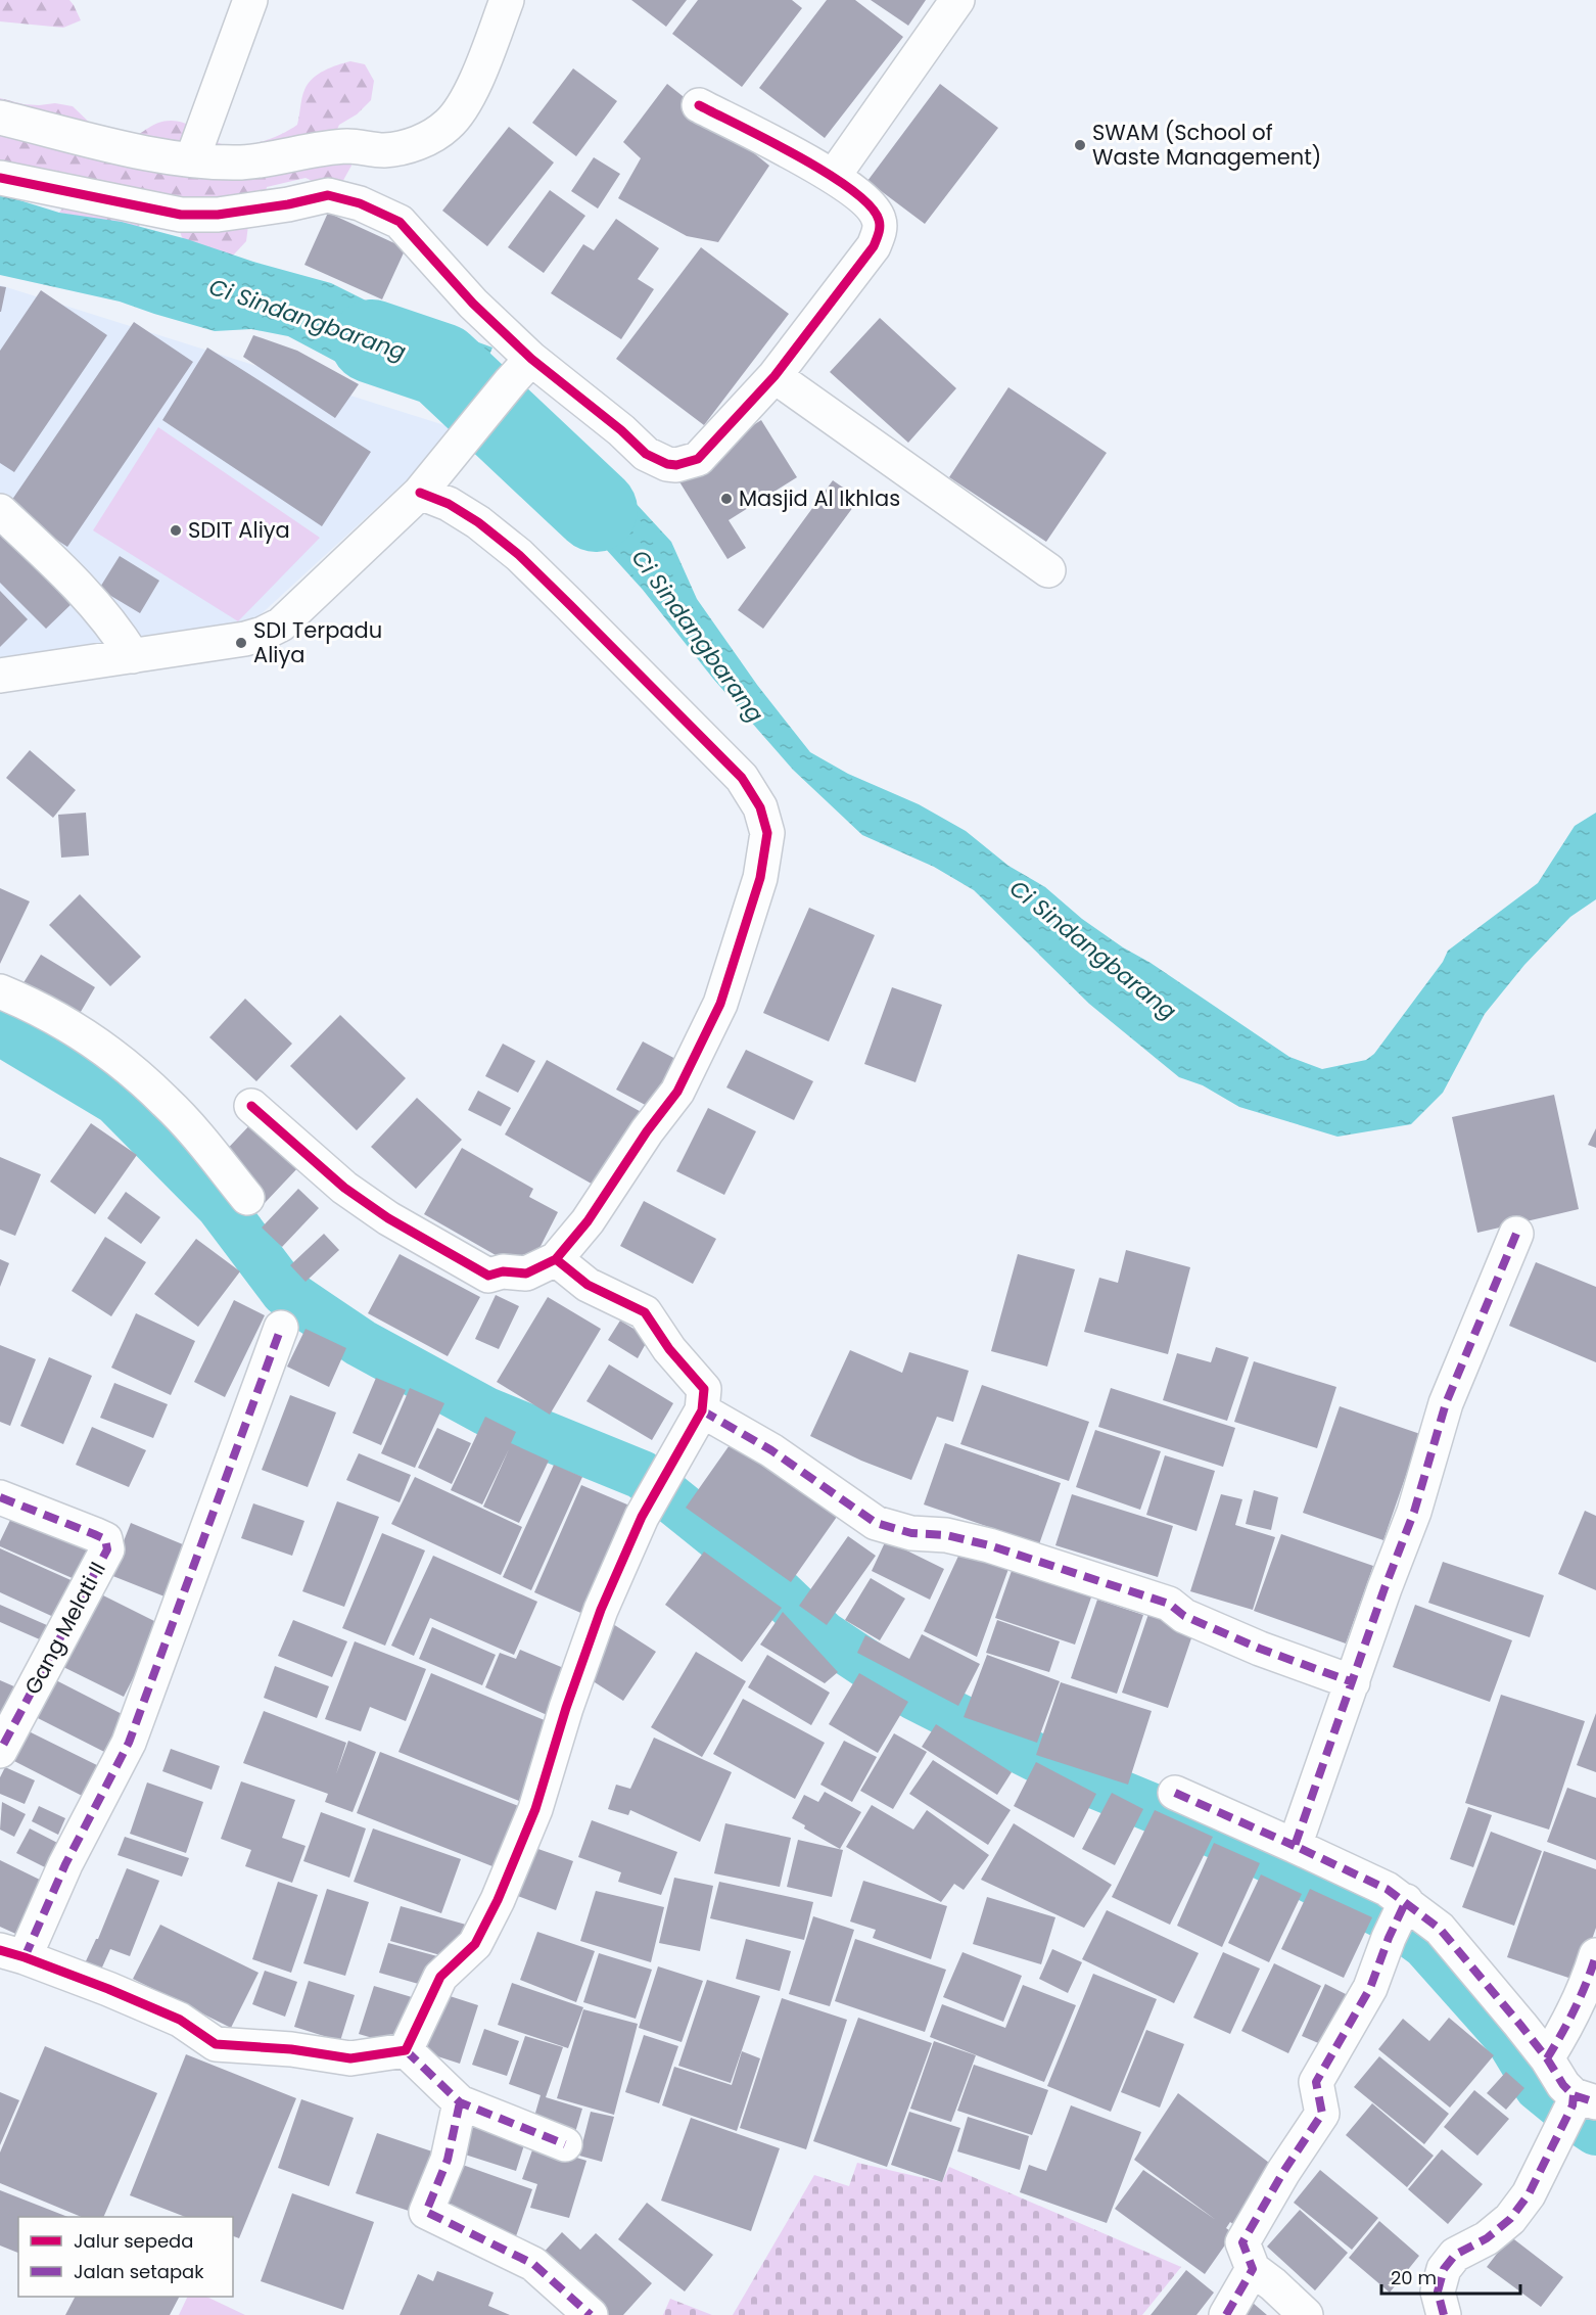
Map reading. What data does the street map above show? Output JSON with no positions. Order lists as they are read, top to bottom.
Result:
{
  "streets": {
    "street": ["Gang Melati II"]
  },
  "water": ["Ci Sindangbarang"],
  "places": [
    "SWAM (School of Waste Management)",
    "Masjid Al Ikhlas",
    "SDIT Aliya",
    "SDI Terpadu Aliya"
  ],
  "legend": ["Jalur sepeda", "Jalan setapak"],
  "scale_bar": "20 m"
}
